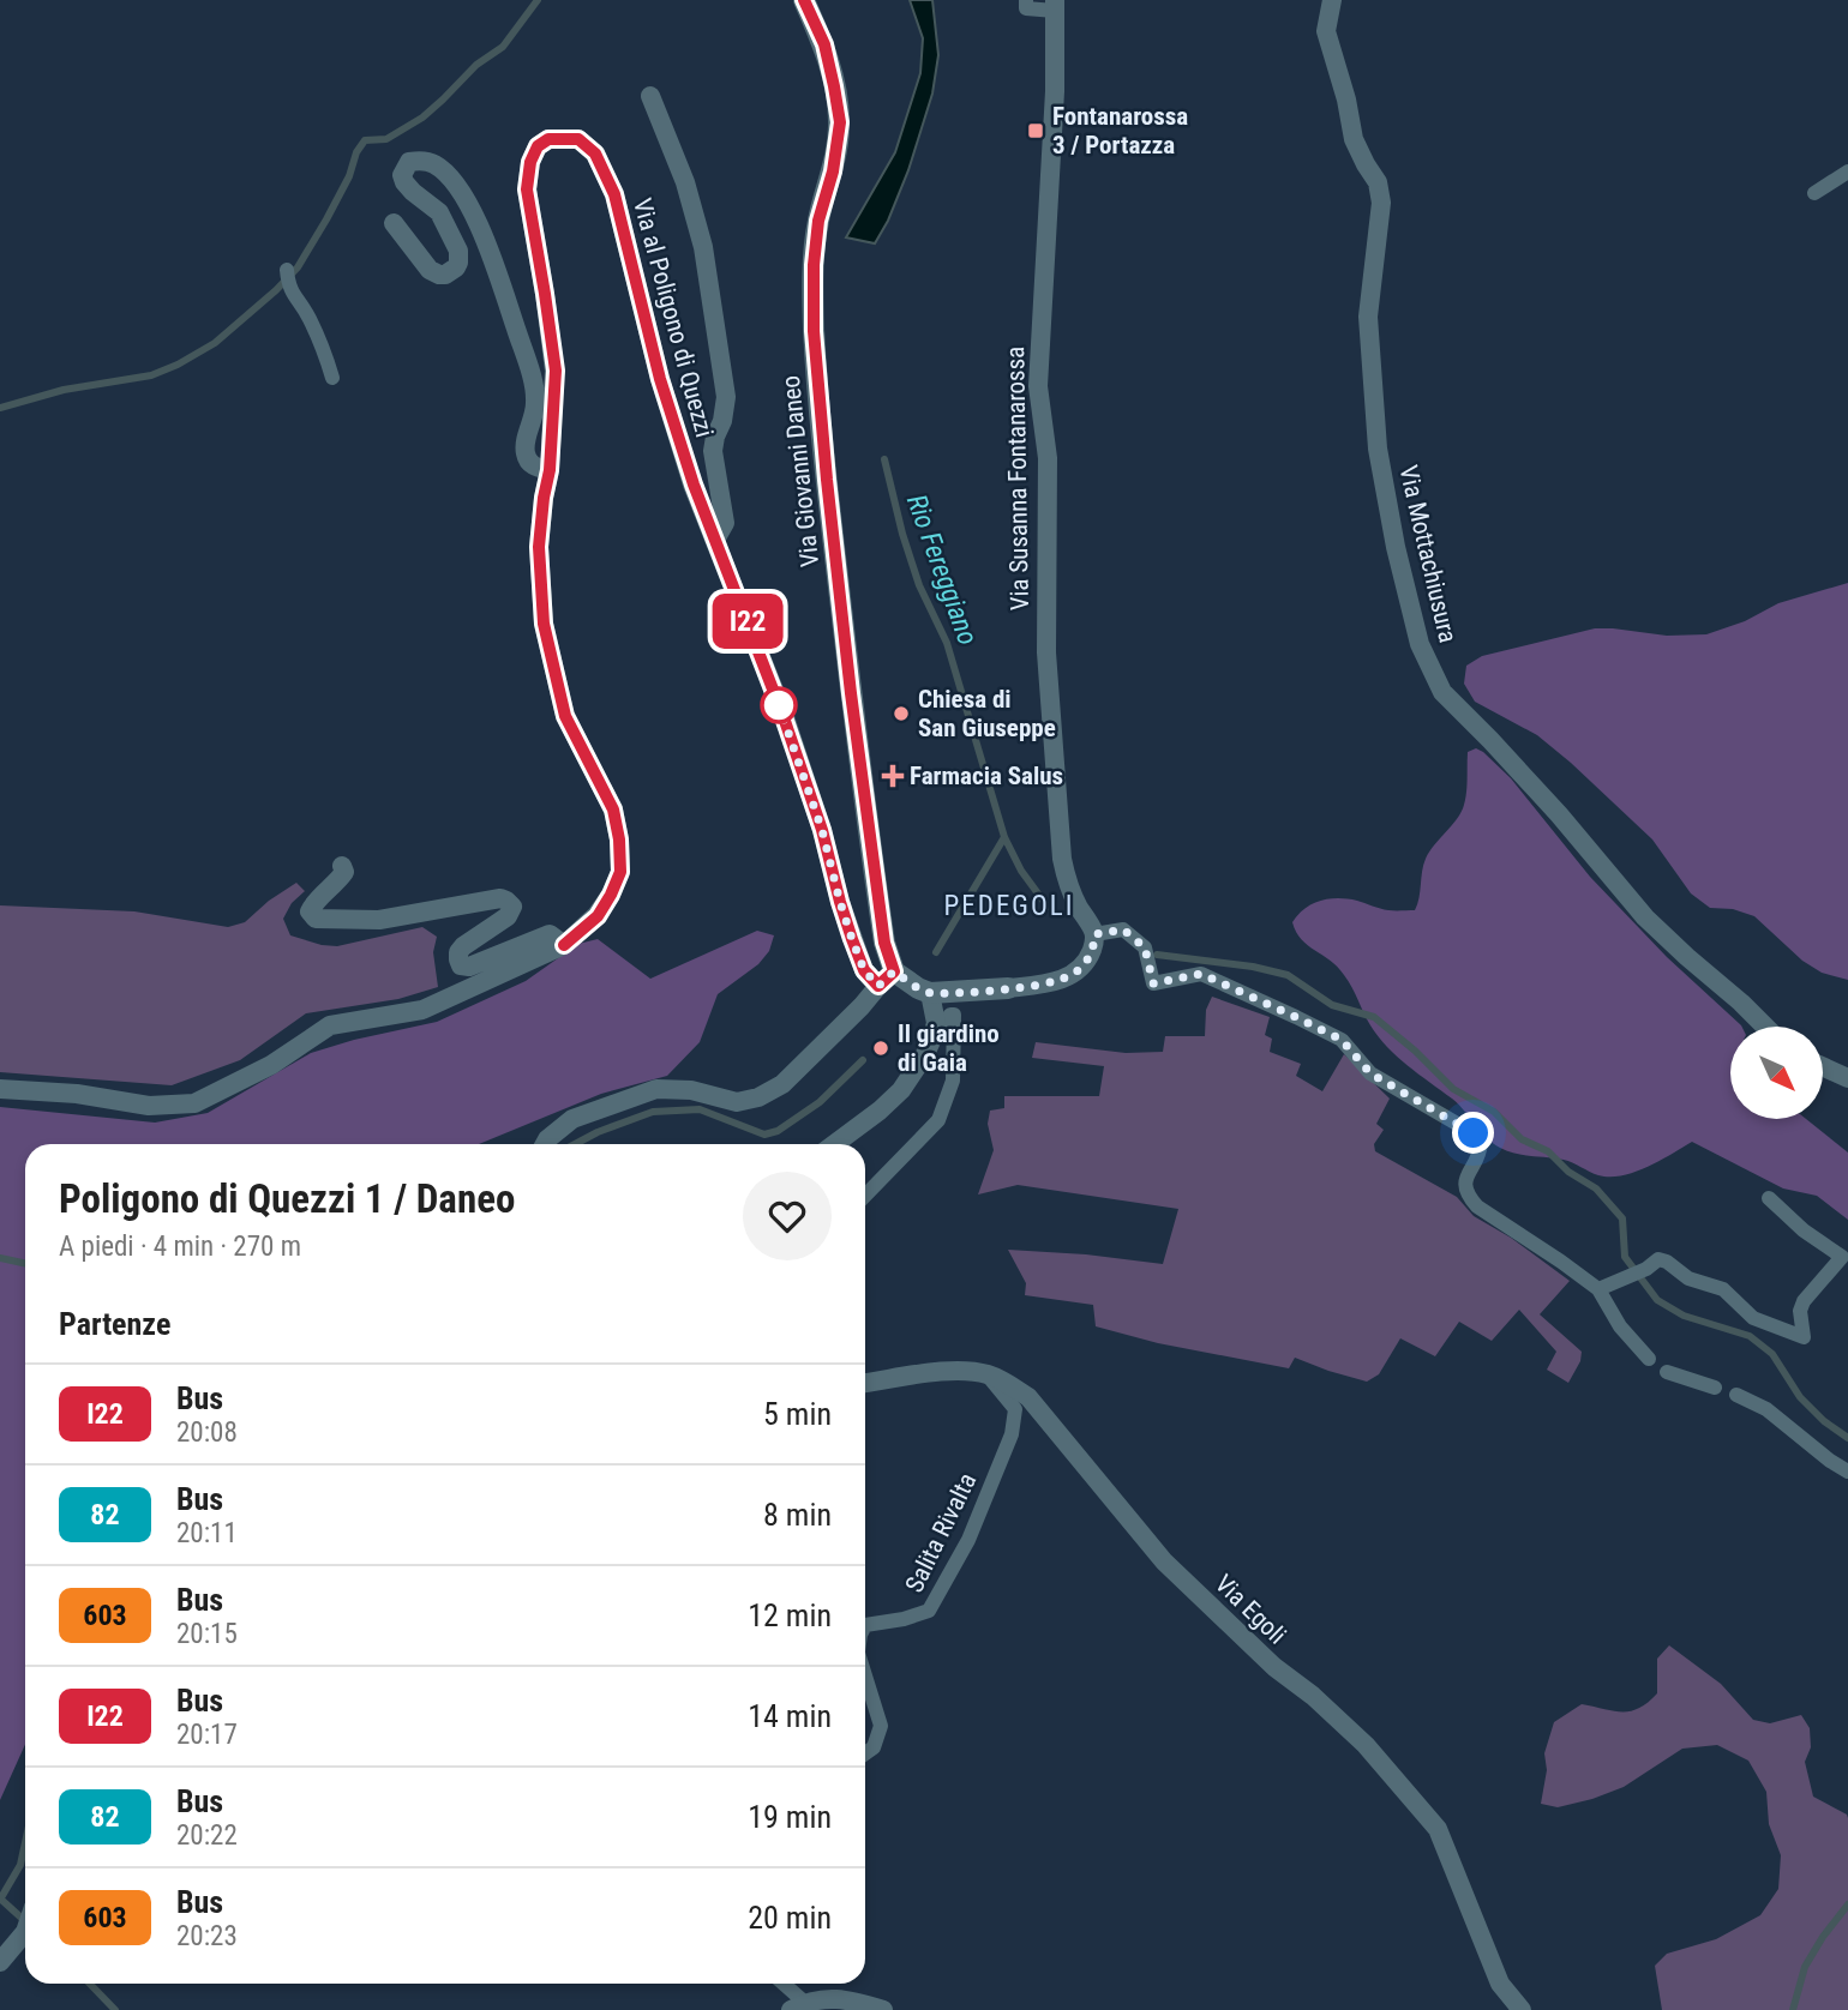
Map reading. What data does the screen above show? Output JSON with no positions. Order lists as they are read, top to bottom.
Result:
{
  "streets": {
    "street": [
      "Via al Poligono di Quezzi",
      "Via Giovanni Daneo",
      "Via Susanna Fontanarossa",
      "Via Mottachiusura",
      "Salita Rivalta",
      "Via Egoli"
    ]
  },
  "crossings": [
    ["Salita Rivalta", "Via Egoli"]
  ],
  "districts": ["PEDEGOLI"],
  "water": ["Rio Fereggiano"],
  "places": {
    "transit": ["Fontanarossa 3 / Portazza"],
    "other": ["Chiesa di San Giuseppe", "Il giardino di Gaia"],
    "health": ["Farmacia Salus"]
  },
  "lines": ["bus line I22"],
  "north": "bottom right",
  "page": {
    "on_map": "I22",
    "heading": [
      ["Poligono di Quezzi 1 / Daneo", "A piedi · 4 min · 270 m"],
      "Partenze"
    ],
    "list": [
      {
        "mark": "I22",
        "name": "Bus",
        "note": "20:08",
        "value": "5 min"
      },
      {
        "mark": "82",
        "name": "Bus",
        "note": "20:11",
        "value": "8 min"
      },
      {
        "mark": "603",
        "name": "Bus",
        "note": "20:15",
        "value": "12 min"
      },
      {
        "mark": "I22",
        "name": "Bus",
        "note": "20:17",
        "value": "14 min"
      },
      {
        "mark": "82",
        "name": "Bus",
        "note": "20:22",
        "value": "19 min"
      },
      {
        "mark": "603",
        "name": "Bus",
        "note": "20:23",
        "value": "20 min"
      }
    ]
  }
}
